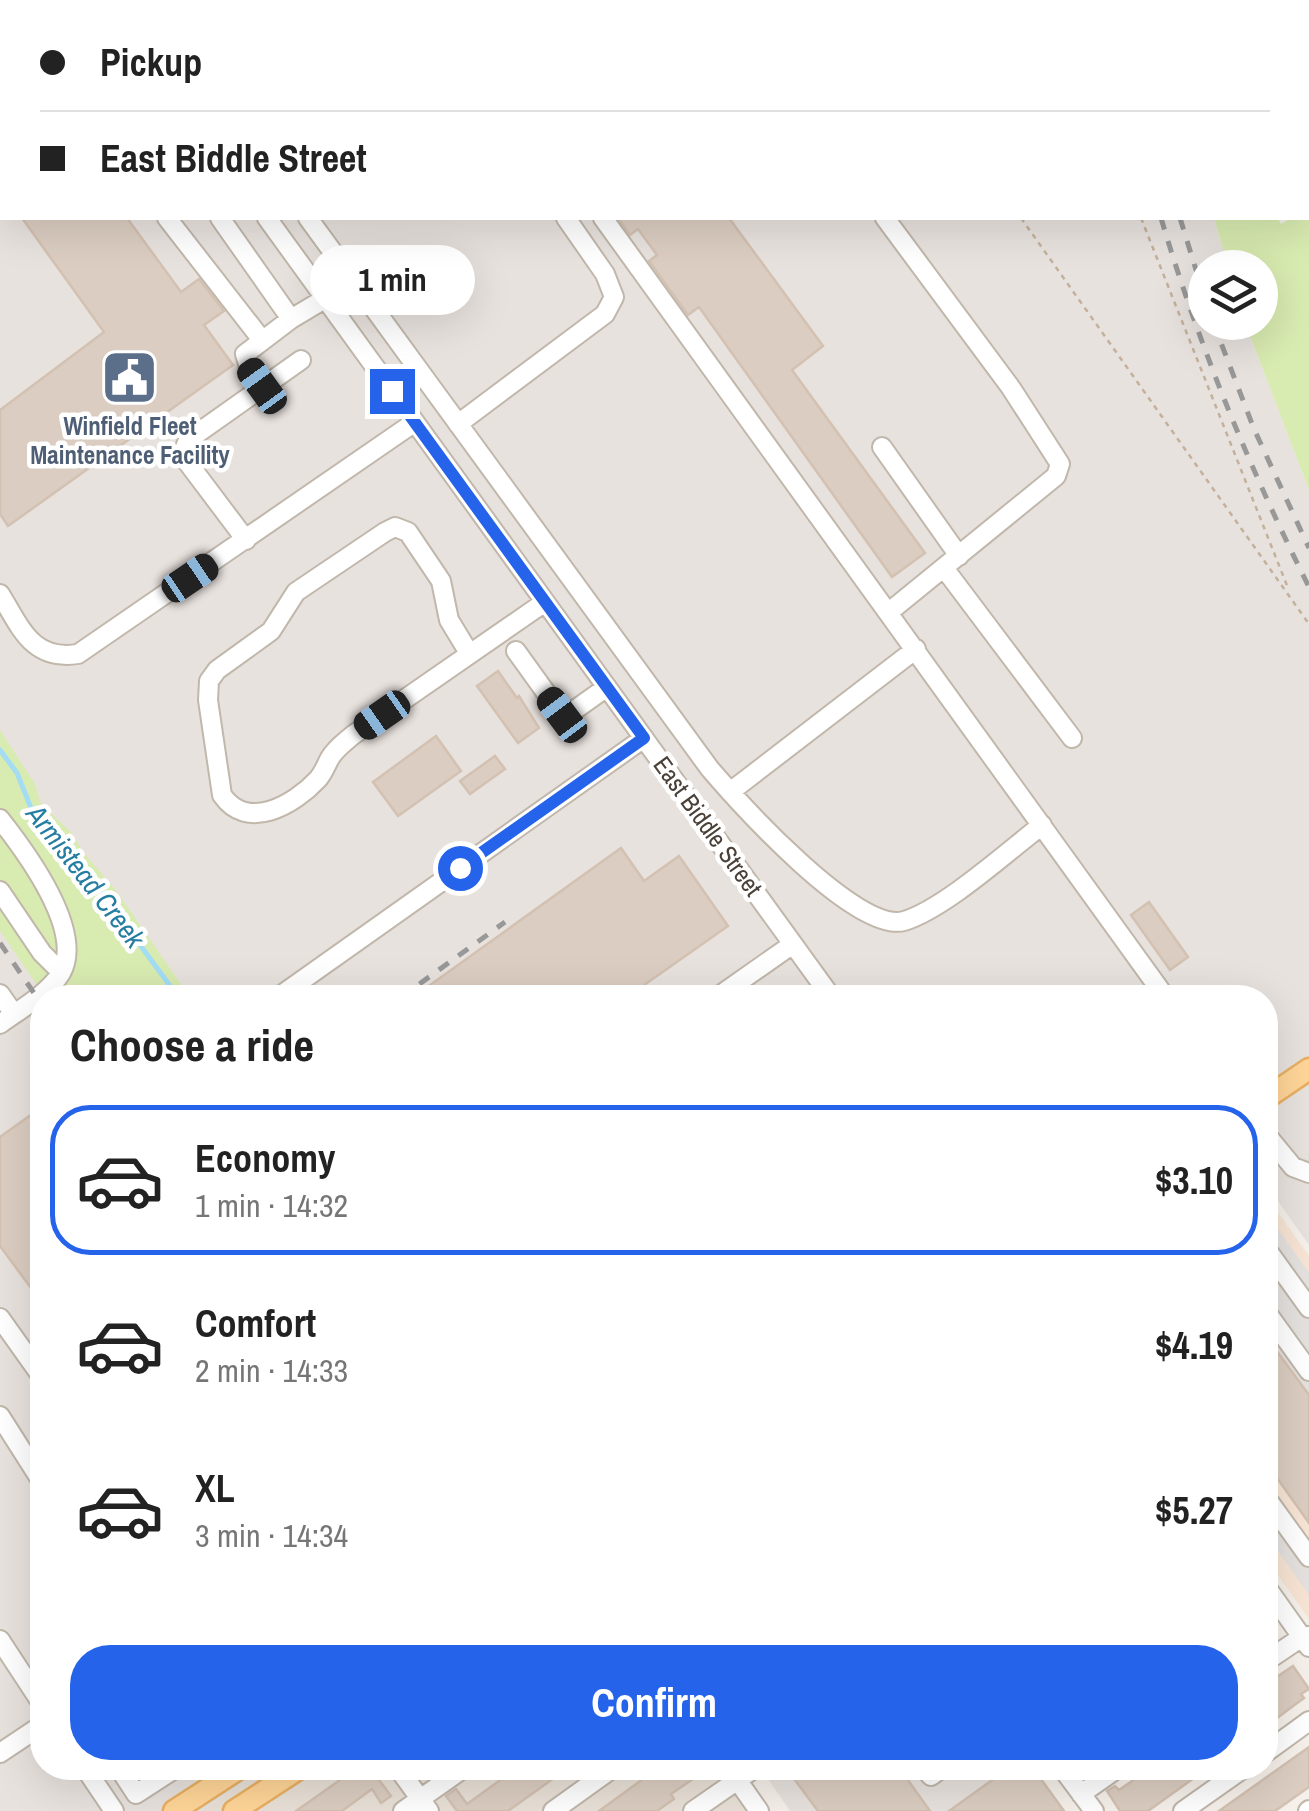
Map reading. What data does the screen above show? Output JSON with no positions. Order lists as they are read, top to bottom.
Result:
{
  "streets": {
    "street": ["East Biddle Street"]
  },
  "water": ["Armistead Creek"],
  "places": {
    "public building": ["Winfield Fleet Maintenance Facility"]
  },
  "page": {
    "banner": ["Pickup", "East Biddle Street"],
    "bubble": "1 min",
    "heading": "Choose a ride",
    "list": [
      {
        "name": "Economy",
        "note": "1 min · 14:32",
        "value": "$3.10"
      },
      {
        "name": "Comfort",
        "note": "2 min · 14:33",
        "value": "$4.19"
      },
      {
        "name": "XL",
        "note": "3 min · 14:34",
        "value": "$5.27"
      }
    ],
    "buttons": "Confirm"
  }
}
